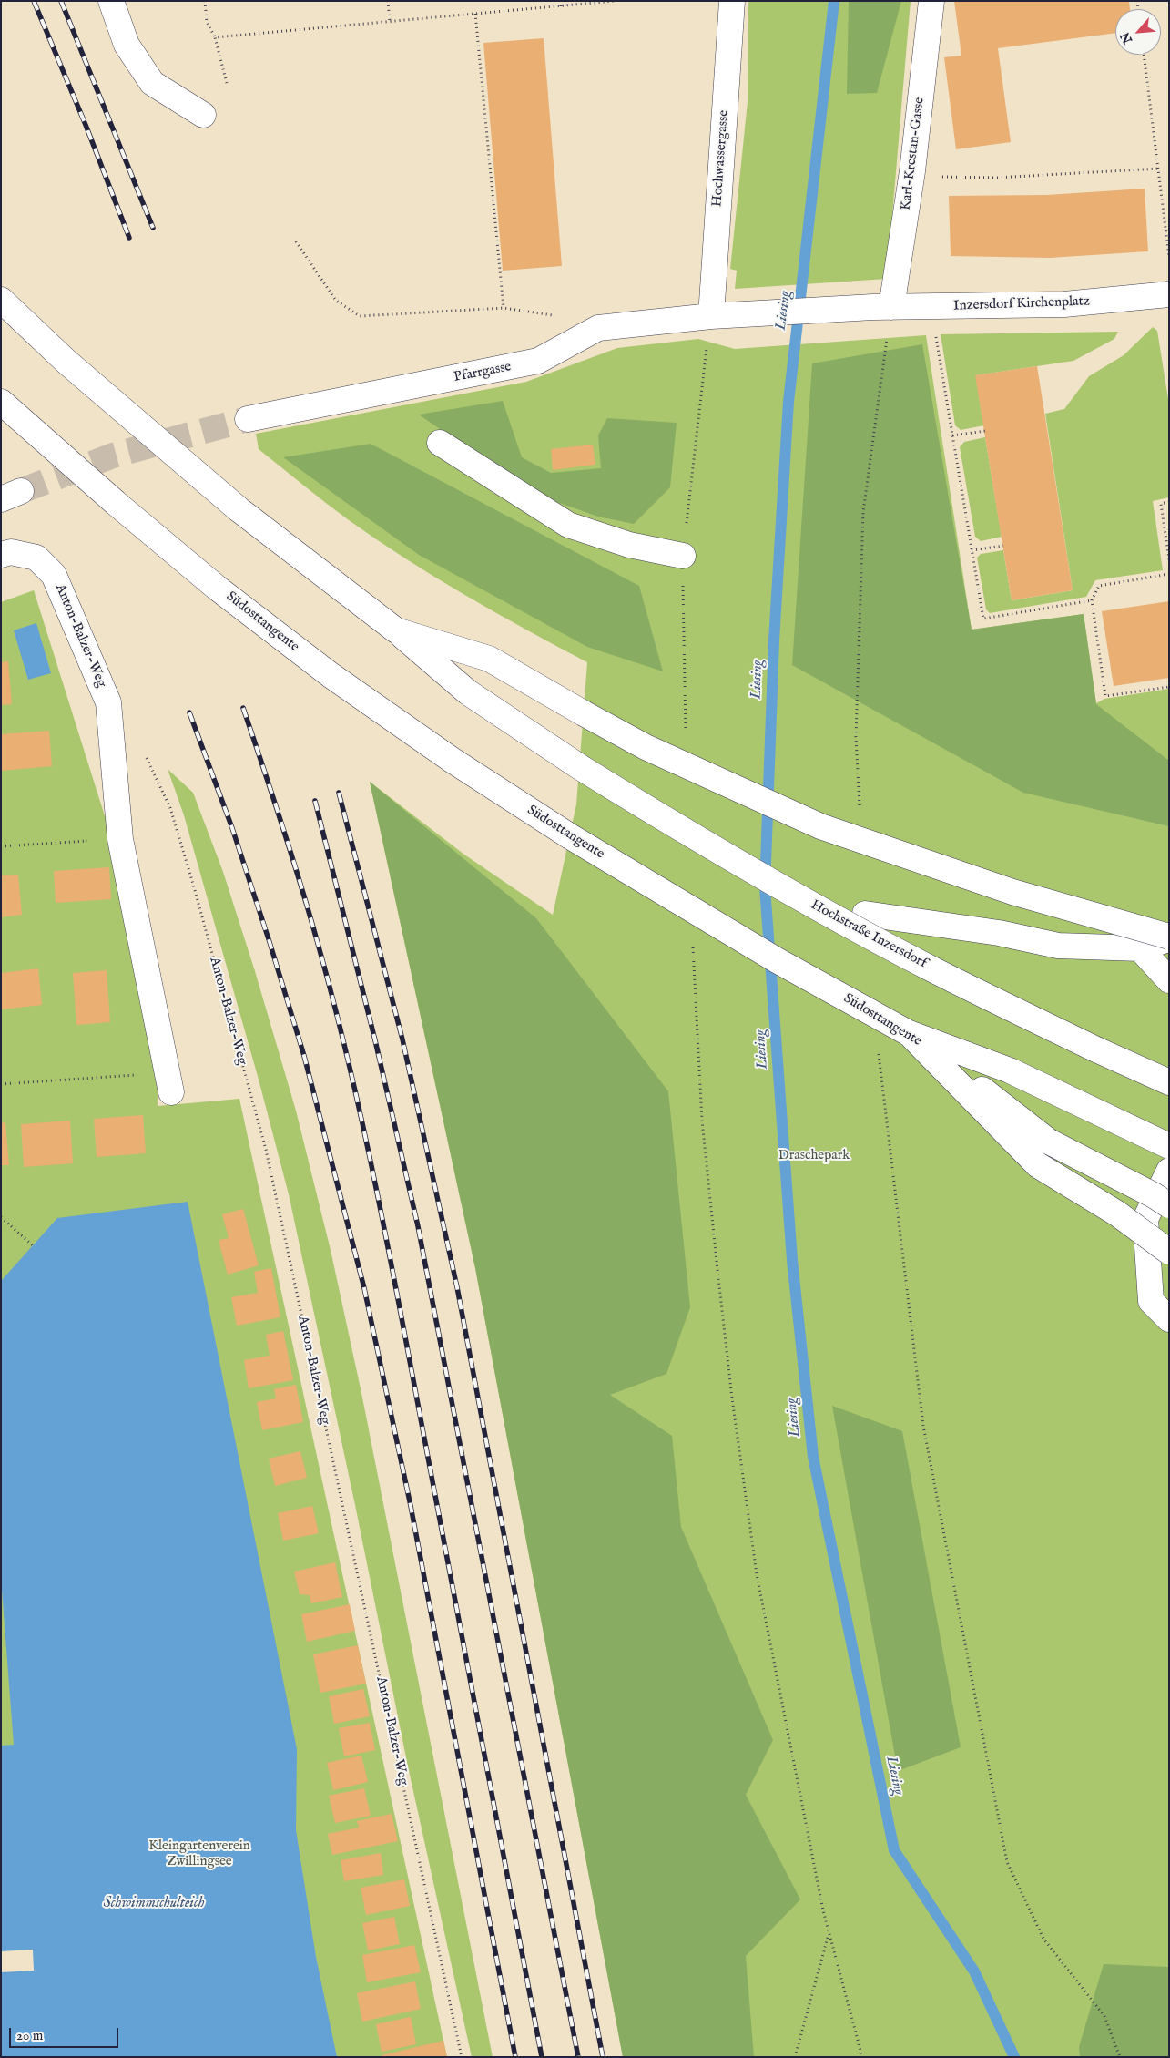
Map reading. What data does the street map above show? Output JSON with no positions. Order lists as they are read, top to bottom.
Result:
{
  "streets": {
    "main road": [
      "Karl-Krestan-Gasse",
      "Hochwassergasse",
      "Inzersdorf Kirchenplatz",
      "Pfarrgasse",
      "Südosttangente",
      "Anton-Balzer-Weg",
      "Hochstraße Inzersdorf"
    ]
  },
  "crossings": [
    ["Karl-Krestan-Gasse", "Inzersdorf Kirchenplatz"],
    ["Hochwassergasse", "Pfarrgasse"],
    ["Inzersdorf Kirchenplatz", "Pfarrgasse"]
  ],
  "water": ["Liesing", "Schwimmschulteich"],
  "parks": ["Draschepark", "Kleingartenverein Zwillingsee"],
  "scale_bar": "20 m",
  "north": "bottom left"
}
